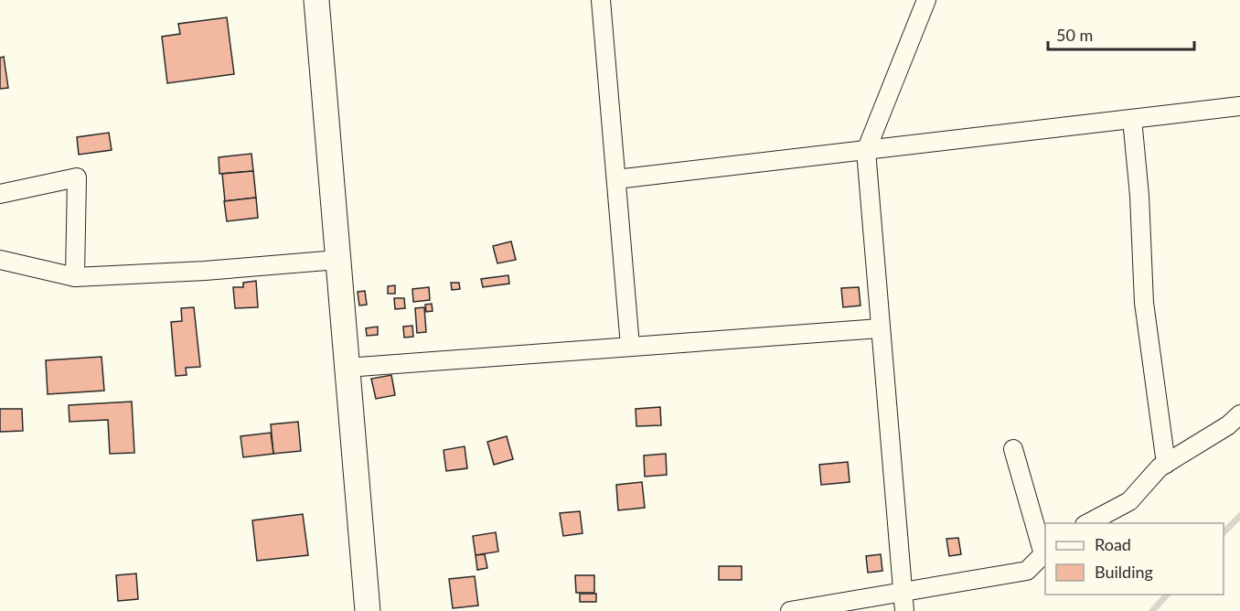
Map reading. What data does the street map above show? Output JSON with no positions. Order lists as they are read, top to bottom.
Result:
{
  "legend": ["Road", "Building"],
  "scale_bar": "50 m"
}
